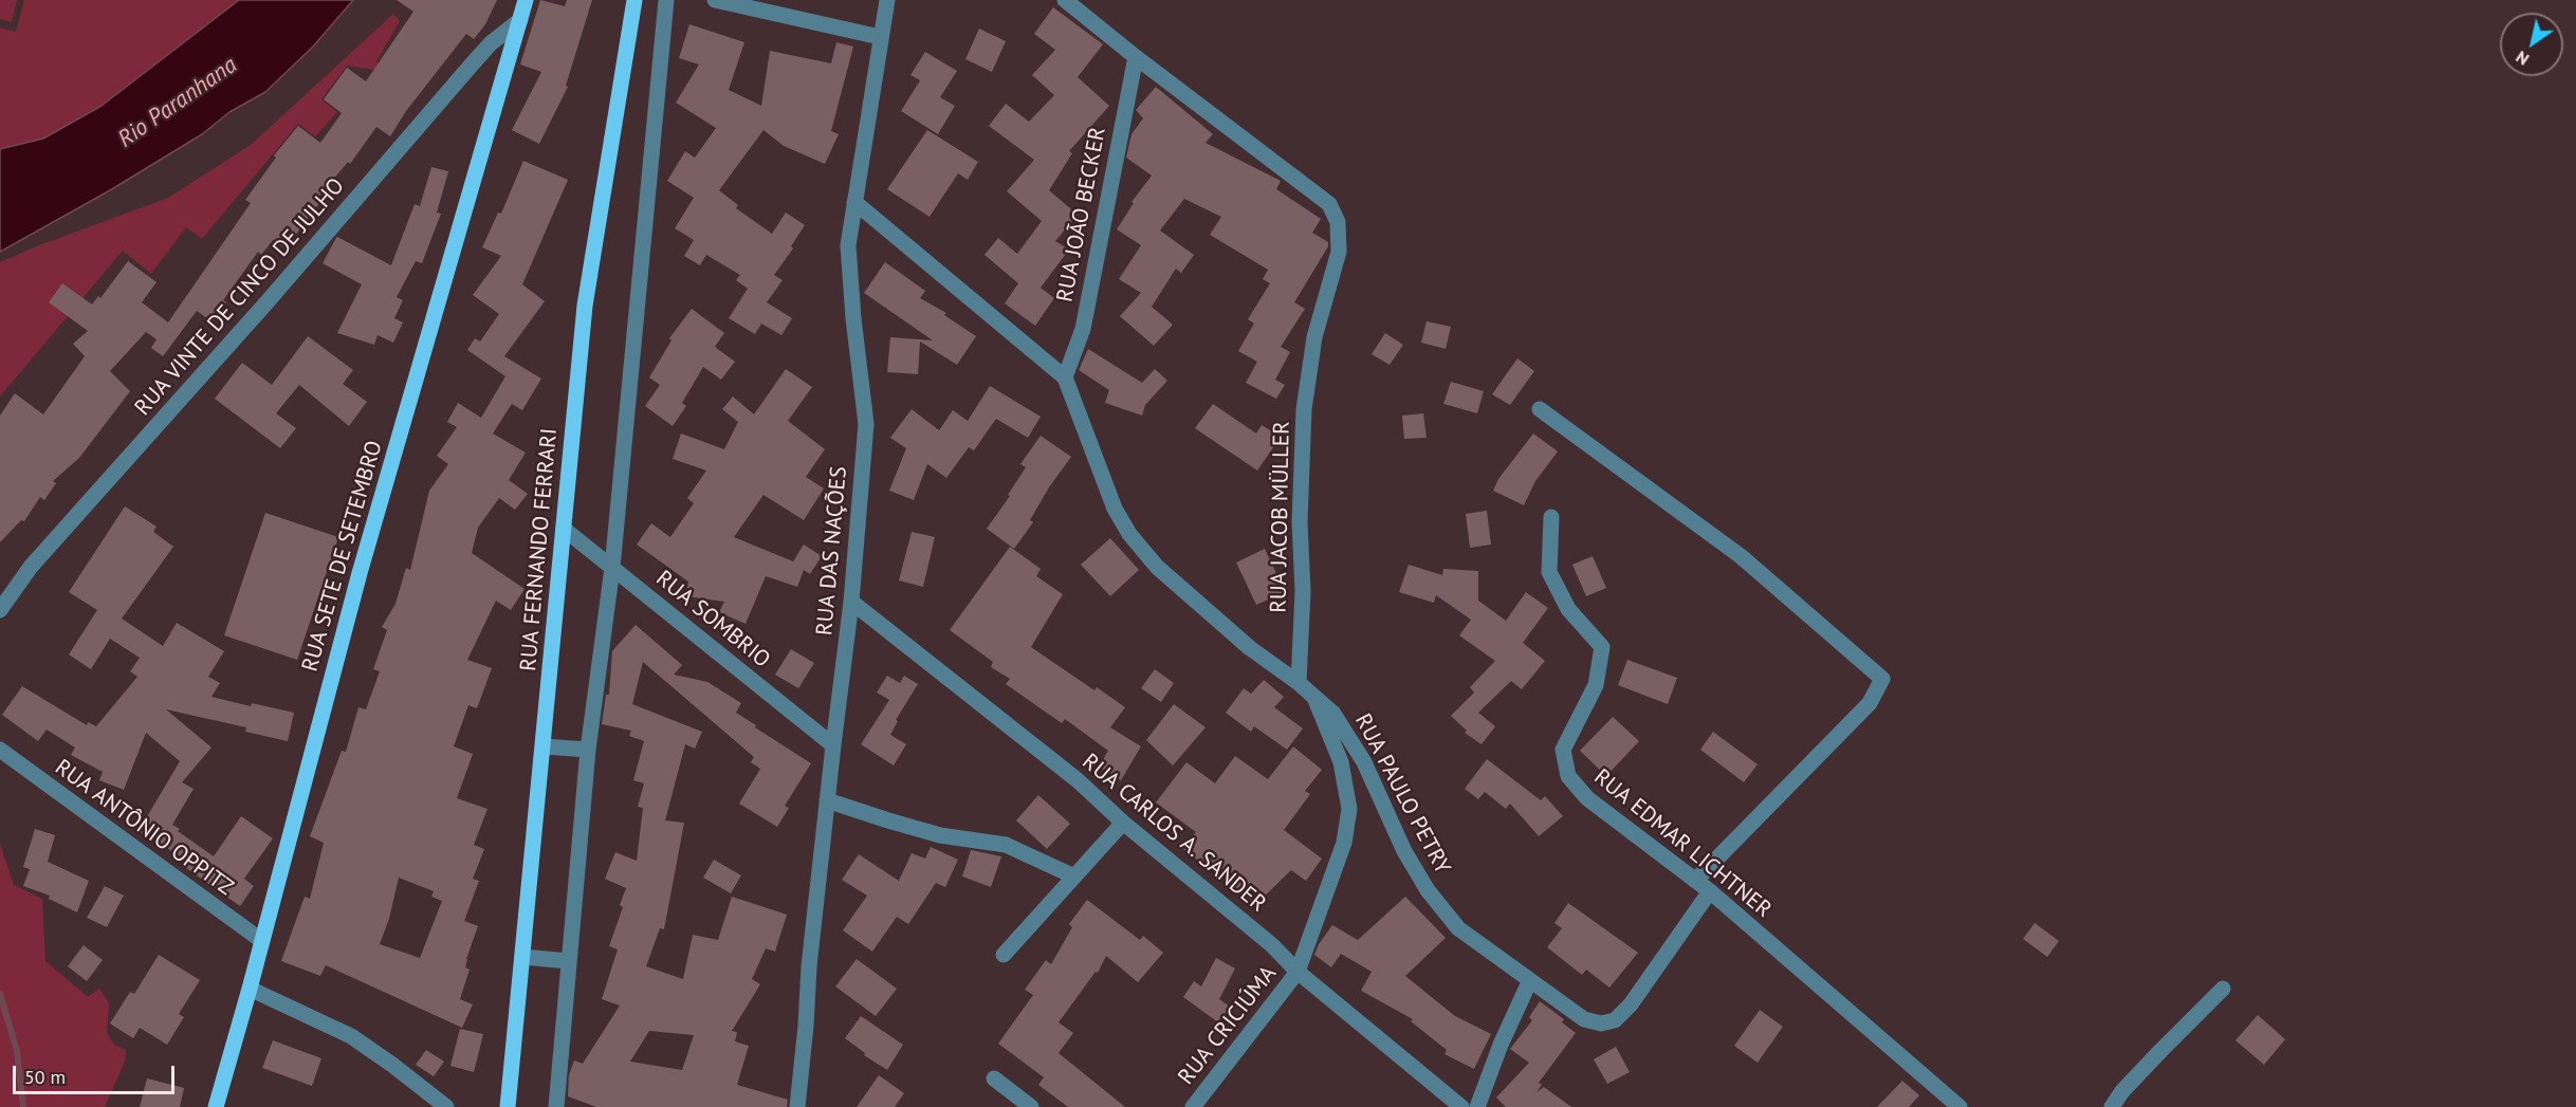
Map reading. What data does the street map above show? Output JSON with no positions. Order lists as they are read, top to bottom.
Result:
{
  "streets": {
    "main road": ["RUA FERNANDO FERRARI", "RUA SETE DE SETEMBRO"],
    "street": [
      "RUA JOÃO BECKER",
      "RUA VINTE DE CINCO DE JULHO",
      "RUA JACOB MÜLLER",
      "RUA DAS NAÇÕES",
      "RUA SOMBRIO",
      "RUA PAULO PETRY",
      "RUA ANTÔNIO OPPITZ",
      "RUA CARLOS A. SANDER",
      "RUA EDMAR LICHTNER",
      "RUA CRICIÚMA"
    ]
  },
  "crossings": [
    ["RUA JOÃO BECKER", "RUA JACOB MÜLLER"],
    ["RUA JOÃO BECKER", "RUA PAULO PETRY"],
    ["RUA VINTE DE CINCO DE JULHO", "RUA SETE DE SETEMBRO"],
    ["RUA JACOB MÜLLER", "RUA PAULO PETRY"],
    ["RUA FERNANDO FERRARI", "RUA SOMBRIO"],
    ["RUA DAS NAÇÕES", "RUA SOMBRIO"],
    ["RUA DAS NAÇÕES", "RUA CARLOS A. SANDER"],
    ["RUA SETE DE SETEMBRO", "RUA ANTÔNIO OPPITZ"],
    ["RUA PAULO PETRY", "RUA EDMAR LICHTNER"],
    ["RUA PAULO PETRY", "RUA CRICIÚMA"],
    ["RUA CARLOS A. SANDER", "RUA CRICIÚMA"]
  ],
  "water": ["Rio Paranhana"],
  "scale_bar": "50 m",
  "north": "bottom left"
}
